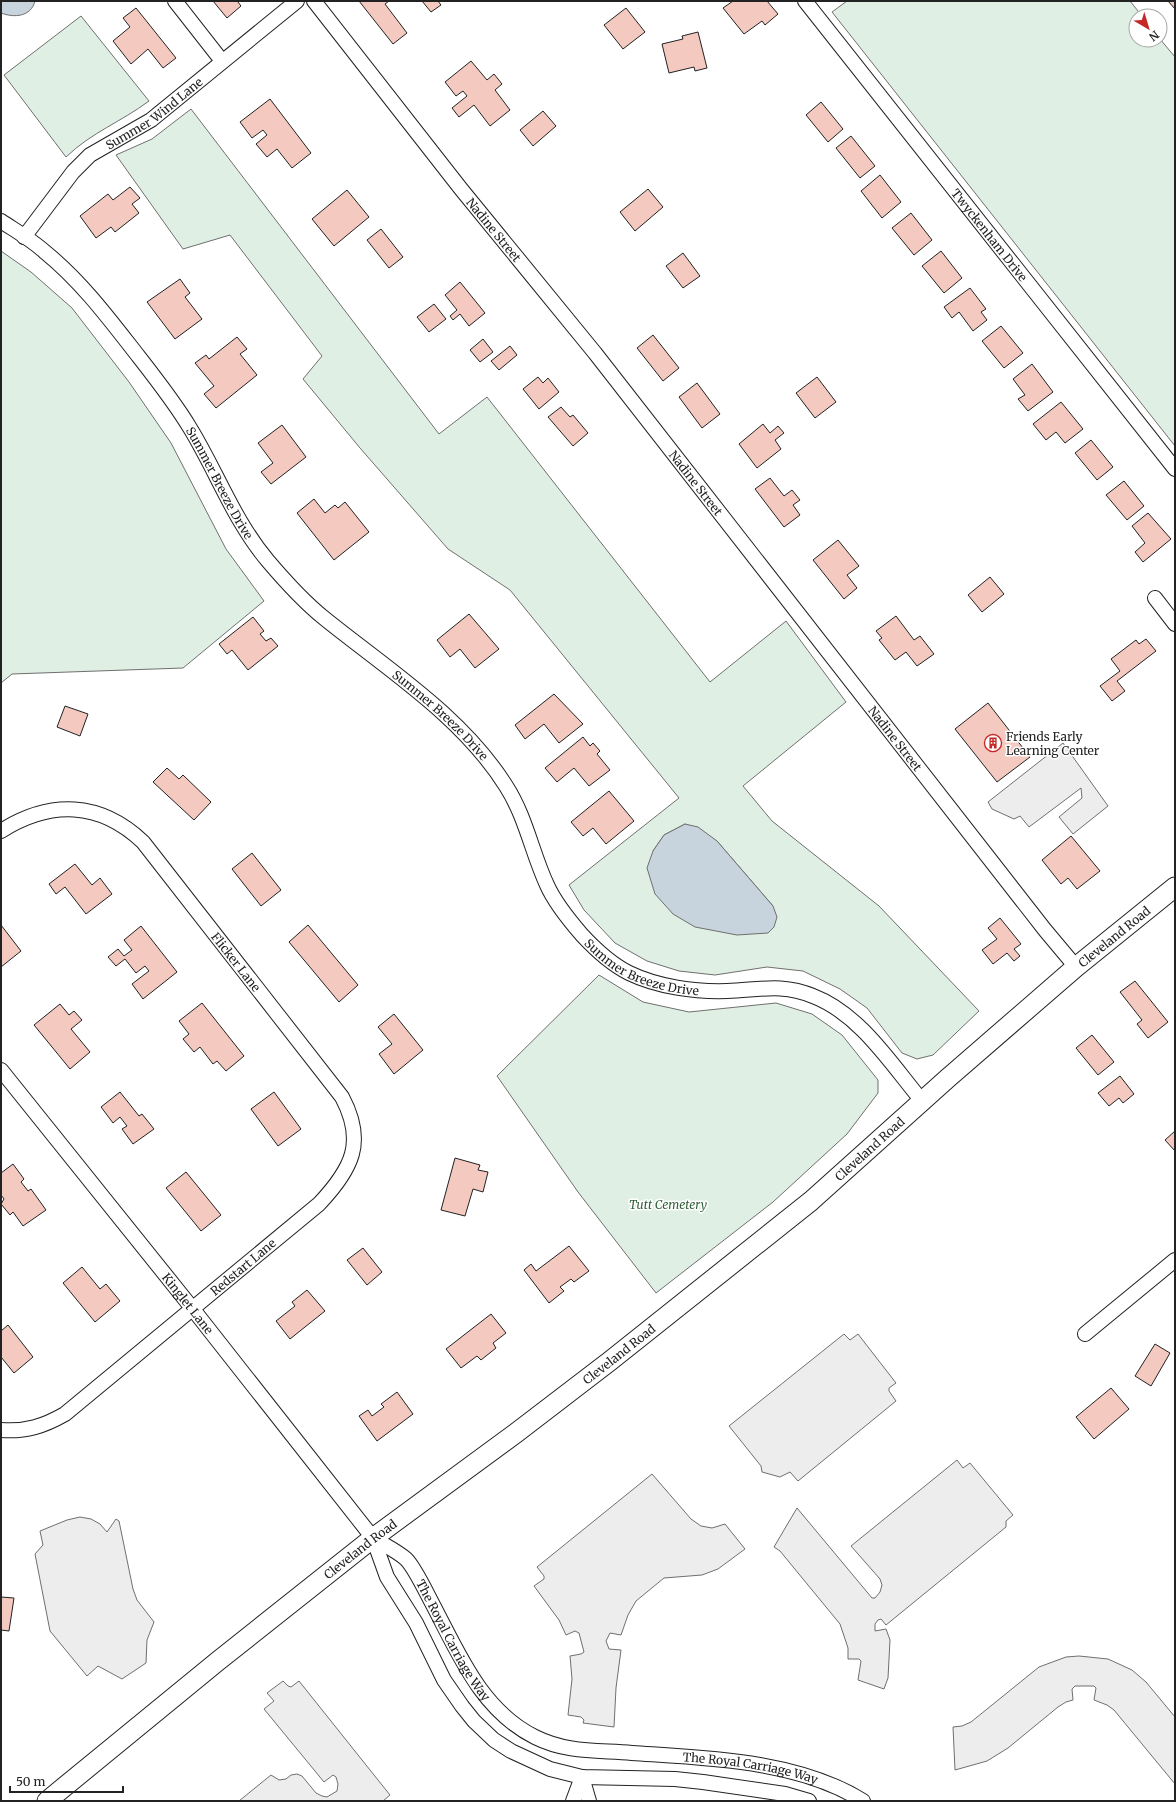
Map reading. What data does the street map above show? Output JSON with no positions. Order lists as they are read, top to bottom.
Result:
{
  "streets": {
    "main road": ["Cleveland Road"],
    "street": [
      "Summer Wind Lane",
      "Nadine Street",
      "Twyckenham Drive",
      "Summer Breeze Drive",
      "Flicker Lane",
      "Redstart Lane",
      "Kinglet Lane",
      "The Royal Carriage Way"
    ]
  },
  "crossings": [
    ["Summer Wind Lane", "Summer Breeze Drive"],
    ["Nadine Street", "Cleveland Road"],
    ["Summer Breeze Drive", "Cleveland Road"],
    ["Cleveland Road", "Kinglet Lane"],
    ["Cleveland Road", "The Royal Carriage Way"],
    ["Flicker Lane", "Redstart Lane"],
    ["Redstart Lane", "Kinglet Lane"],
    ["Kinglet Lane", "The Royal Carriage Way"]
  ],
  "parks": ["Tutt Cemetery"],
  "places": {
    "building": ["Friends Early Learning Center"]
  },
  "scale_bar": "50 m",
  "north": "bottom right"
}
